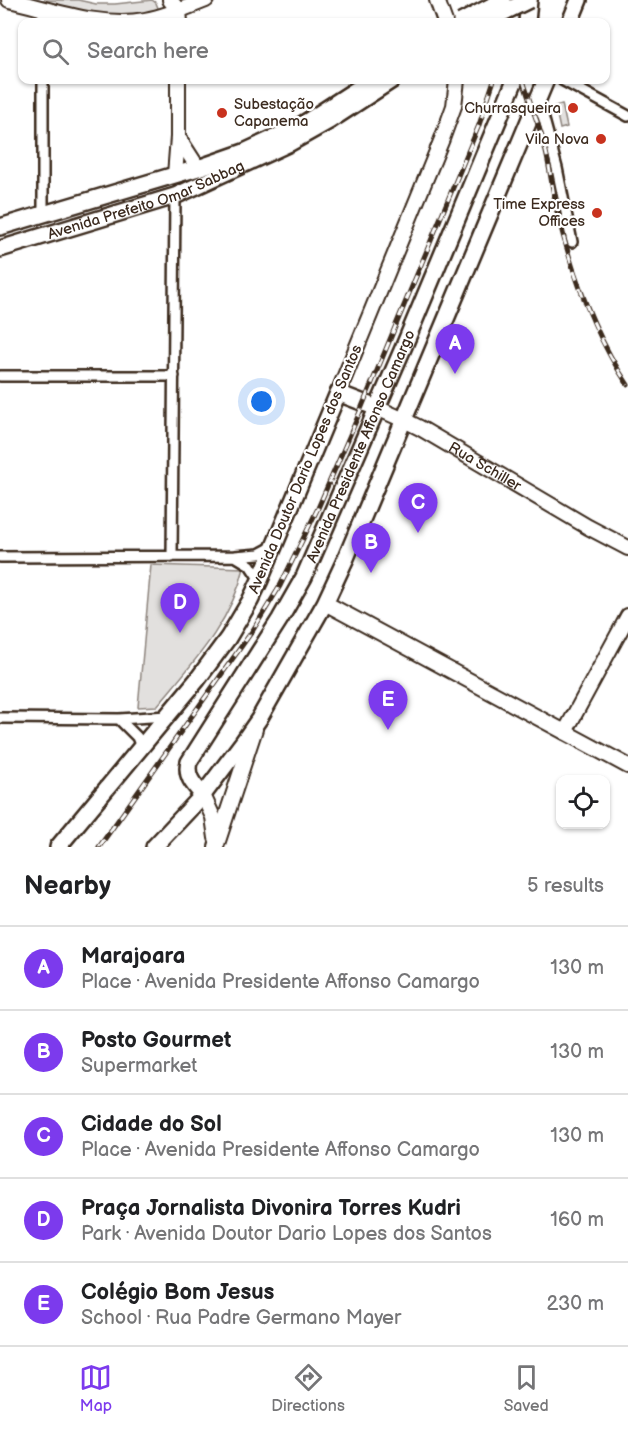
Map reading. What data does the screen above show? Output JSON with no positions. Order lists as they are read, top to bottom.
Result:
{
  "streets": {
    "main road": [
      "Avenida Prefeito Omar Sabbag",
      "Avenida Presidente Affonso Camargo",
      "Rua Schiller",
      "Avenida Doutor Dario Lopes dos Santos"
    ]
  },
  "crossings": [
    ["Avenida Presidente Affonso Camargo", "Rua Schiller"],
    ["Rua Schiller", "Avenida Doutor Dario Lopes dos Santos"]
  ],
  "places": [
    "Churrasqueira",
    "Subestação Capanema",
    "Vila Nova",
    "Time Express Offices"
  ],
  "page": {
    "search": "Search here",
    "pins": [
      "A",
      "C",
      "B",
      "D",
      "E"
    ],
    "heading": ["Nearby", "5 results"],
    "list": [
      {
        "mark": "A",
        "name": "Marajoara",
        "note": "Place · Avenida Presidente Affonso Camargo",
        "value": "130 m"
      },
      {
        "mark": "B",
        "name": "Posto Gourmet",
        "note": "Supermarket",
        "value": "130 m"
      },
      {
        "mark": "C",
        "name": "Cidade do Sol",
        "note": "Place · Avenida Presidente Affonso Camargo",
        "value": "130 m"
      },
      {
        "mark": "D",
        "name": "Praça Jornalista Divonira Torres Kudri",
        "note": "Park · Avenida Doutor Dario Lopes dos Santos",
        "value": "160 m"
      },
      {
        "mark": "E",
        "name": "Colégio Bom Jesus",
        "note": "School · Rua Padre Germano Mayer",
        "value": "230 m"
      }
    ],
    "nav": ["Map", "Directions", "Saved"]
  }
}
